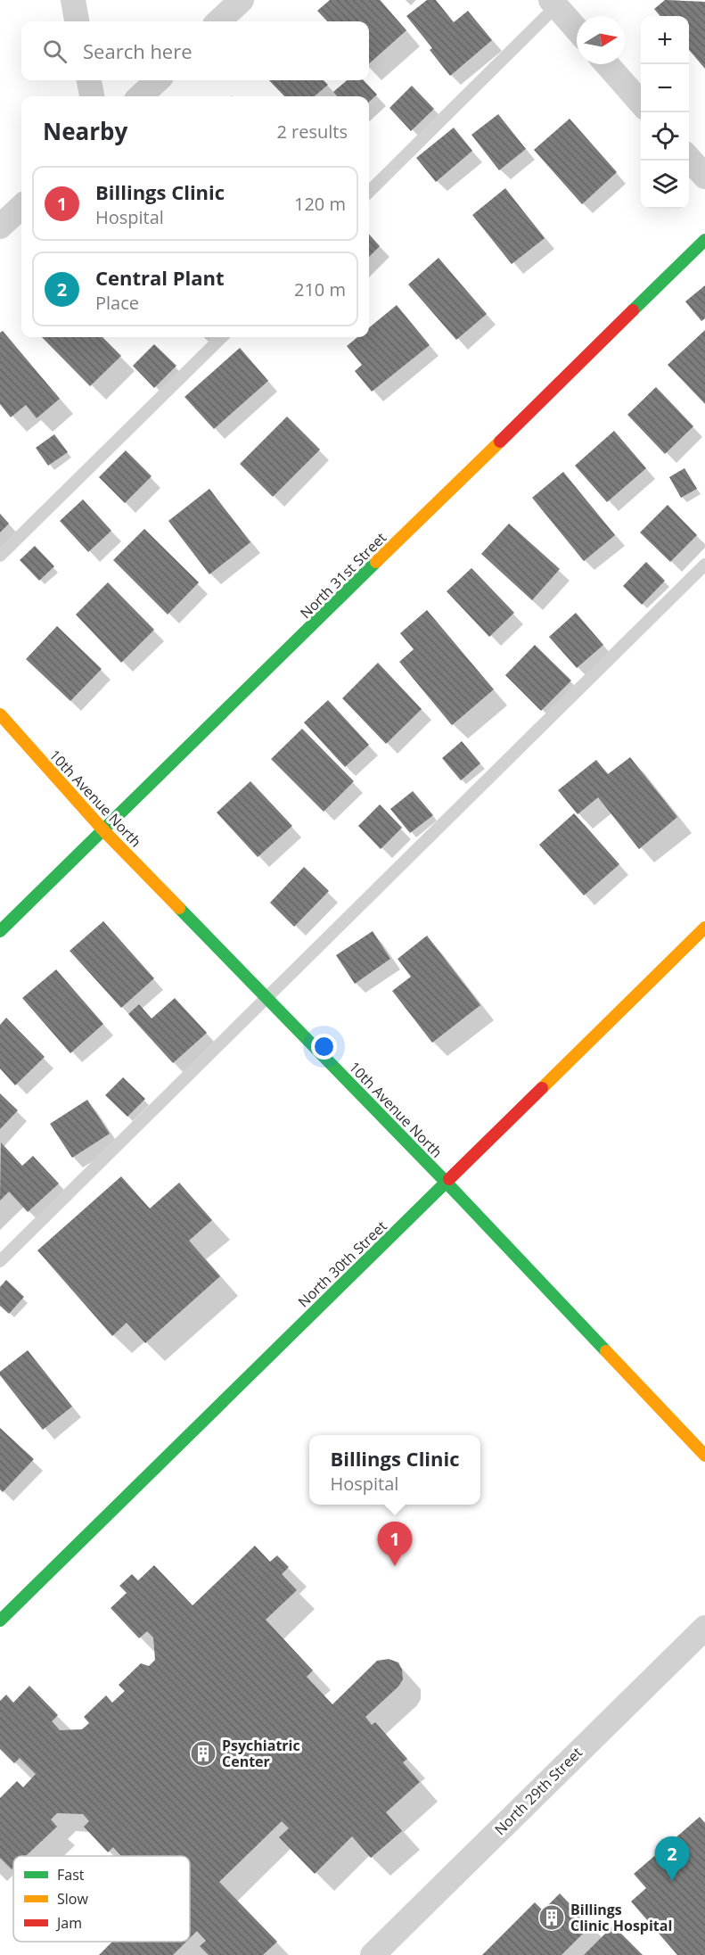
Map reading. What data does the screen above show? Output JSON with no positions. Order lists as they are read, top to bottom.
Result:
{
  "streets": {
    "street": [
      "North 31st Street",
      "10th Avenue North",
      "North 30th Street",
      "North 29th Street"
    ]
  },
  "crossings": [
    ["North 31st Street", "10th Avenue North"],
    ["10th Avenue North", "North 30th Street"]
  ],
  "places": {
    "building": ["Psychiatric Center", "Billings Clinic Hospital"]
  },
  "legend": ["Fast", "Slow", "Jam"],
  "north": "right",
  "page": {
    "map_buttons": ["+", "−"],
    "search": "Search here",
    "heading": ["Nearby", "2 results"],
    "list": [
      {
        "mark": "1",
        "name": "Billings Clinic",
        "note": "Hospital",
        "value": "120 m"
      },
      {
        "mark": "2",
        "name": "Central Plant",
        "note": "Place",
        "value": "210 m"
      }
    ],
    "popup": ["Billings Clinic", "Hospital"],
    "pins": ["1", "2"]
  }
}
